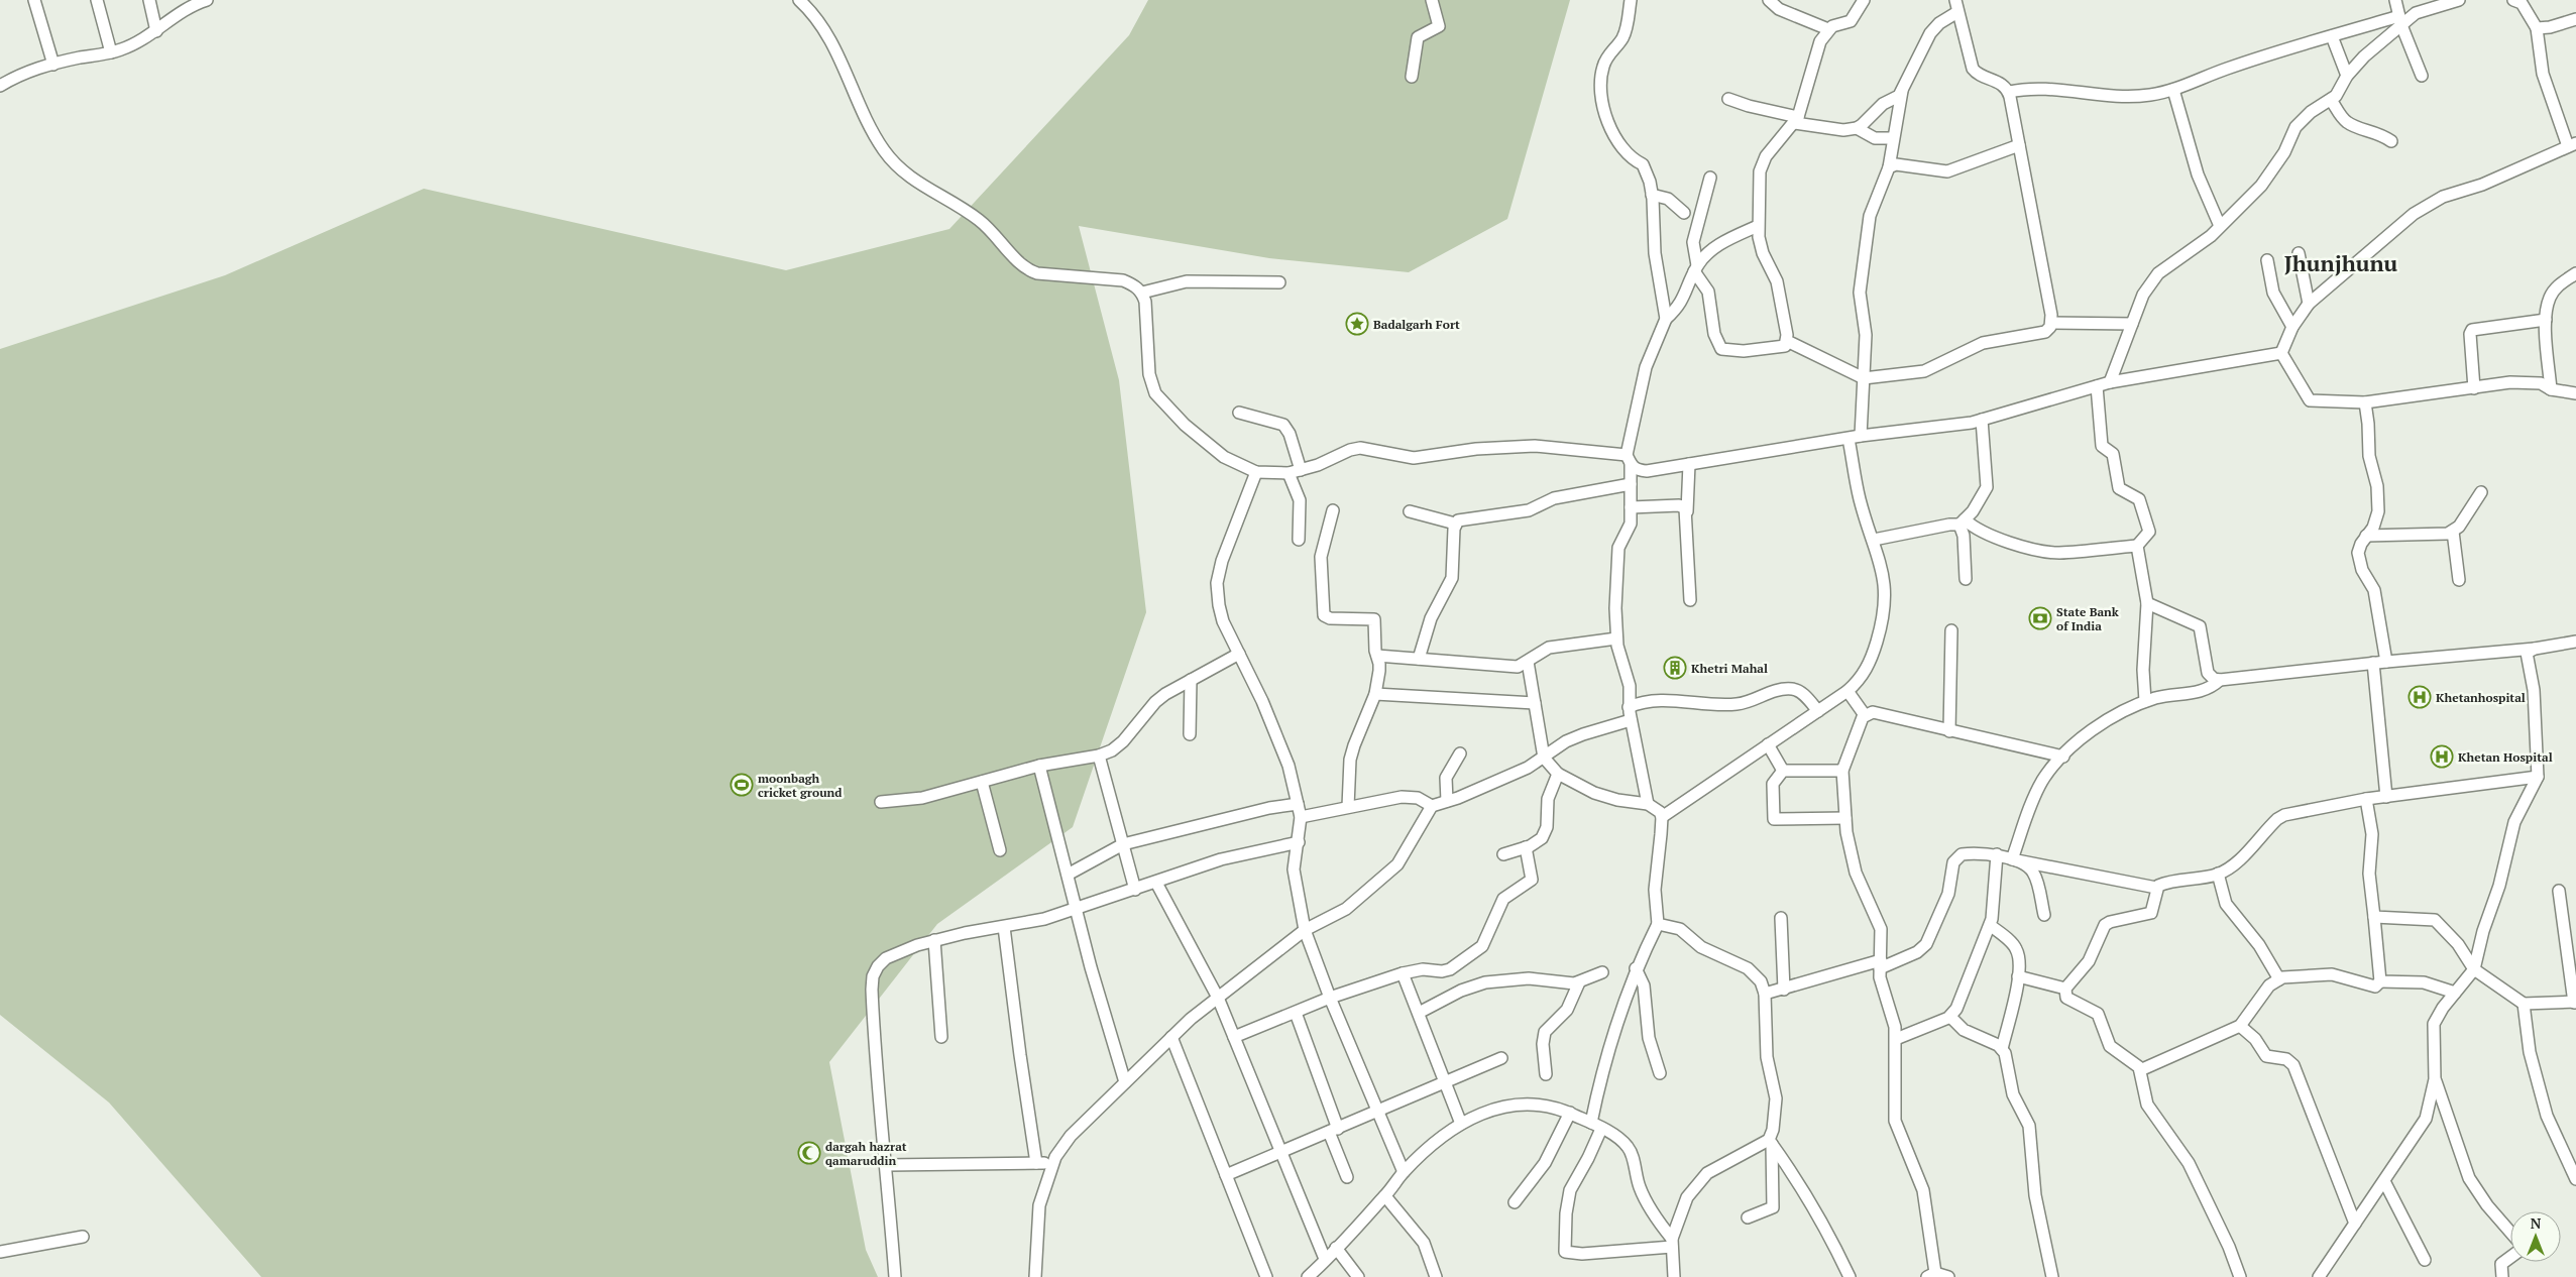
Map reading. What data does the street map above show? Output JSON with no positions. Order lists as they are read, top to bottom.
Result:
{
  "districts": ["Jhunjhunu"],
  "places": {
    "place": ["Badalgarh Fort"],
    "bank": ["State Bank of India"],
    "building": ["Khetri Mahal"],
    "hospital": ["Khetanhospital", "Khetan Hospital"],
    "sports": ["moonbagh cricket ground"],
    "mosque": ["dargah hazrat qamaruddin"]
  },
  "north": "top"
}
